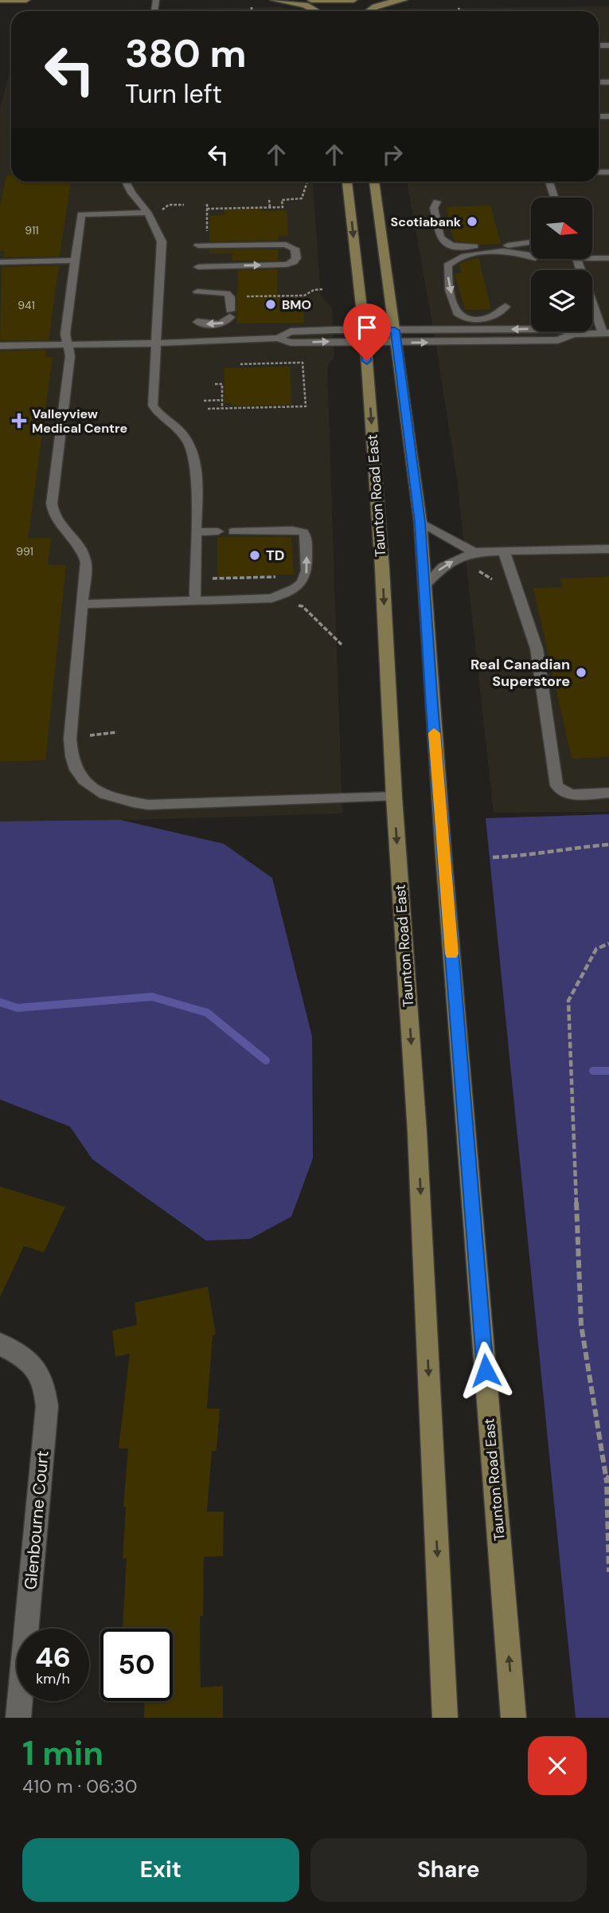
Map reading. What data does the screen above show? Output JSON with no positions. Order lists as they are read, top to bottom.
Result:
{
  "streets": {
    "main road": ["Taunton Road East"],
    "street": ["Glenbourne Court"]
  },
  "places": {
    "other": [
      "Scotiabank",
      "BMO",
      "TD",
      "Real Canadian Superstore"
    ],
    "health": ["Valleyview Medical Centre"]
  },
  "house_numbers": ["911", "941", "991"],
  "north": "right",
  "page": {
    "turn": ["380 m", "Turn left"],
    "speed": "46 km/h",
    "limit": "50",
    "heading": ["1 min", "410 m · 06:30"],
    "buttons": ["Exit", "Share"]
  }
}
